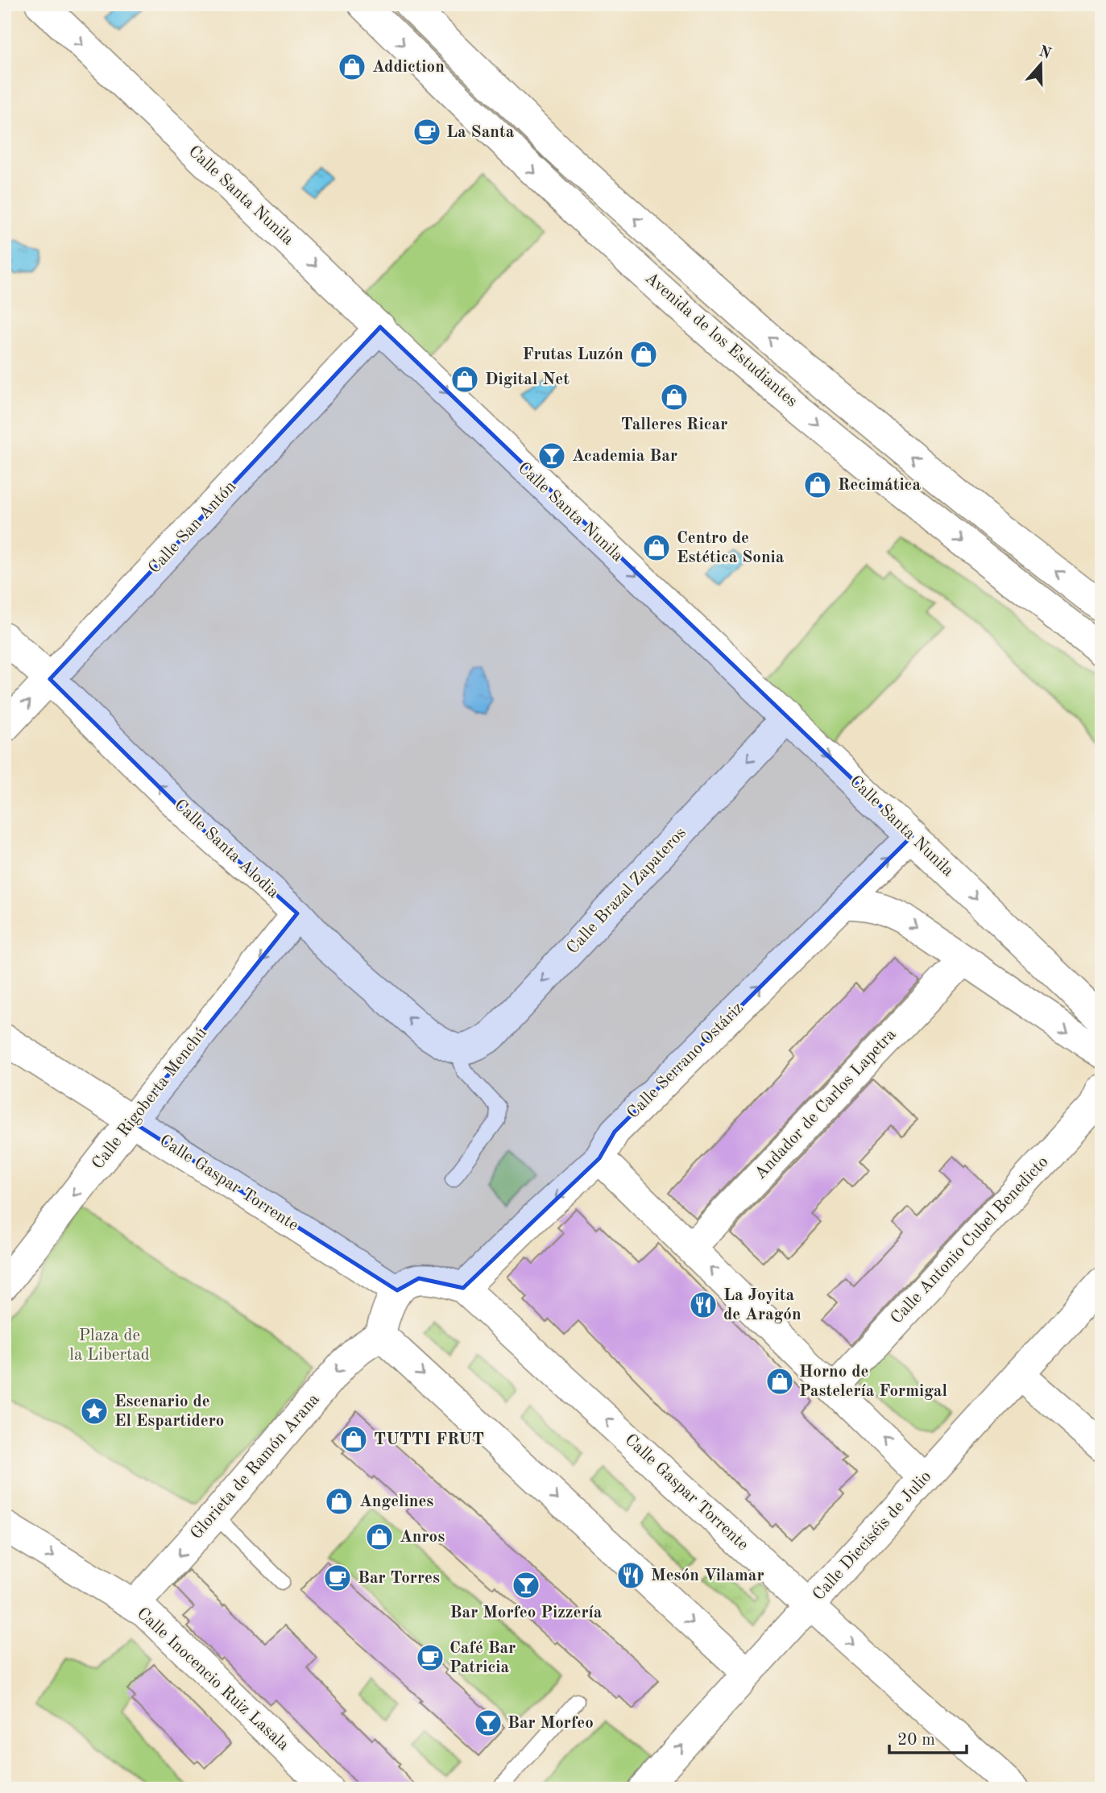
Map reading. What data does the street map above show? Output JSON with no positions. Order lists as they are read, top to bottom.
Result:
{
  "streets": {
    "street": [
      "Calle Santa Nunila",
      "Avenida de los Estudiantes",
      "Calle San Antón",
      "Calle Santa Alodia",
      "Calle Brazal Zapateros",
      "Calle Serrano Ostáriz",
      "Calle Rigoberta Menchú",
      "Andador de Carlos Lapetra",
      "Calle Gaspar Torrente",
      "Calle Antonio Cubel Benedicto",
      "Glorieta de Ramón Arana",
      "Calle Dieciséis de Julio",
      "Calle Inocencio Ruiz Lasala"
    ]
  },
  "crossings": [
    ["Calle Santa Nunila", "Calle San Antón"],
    ["Calle Santa Nunila", "Calle Brazal Zapateros"],
    ["Calle Santa Nunila", "Calle Serrano Ostáriz"],
    ["Calle San Antón", "Calle Santa Alodia"],
    ["Calle Santa Alodia", "Calle Brazal Zapateros"],
    ["Calle Santa Alodia", "Calle Rigoberta Menchú"],
    ["Calle Serrano Ostáriz", "Calle Gaspar Torrente"],
    ["Calle Rigoberta Menchú", "Calle Gaspar Torrente"],
    ["Calle Gaspar Torrente", "Calle Dieciséis de Julio"],
    ["Glorieta de Ramón Arana", "Calle Inocencio Ruiz Lasala"]
  ],
  "one_way": [
    "Calle Santa Nunila",
    "Calle Santa Alodia",
    "Calle Brazal Zapateros",
    "Calle Rigoberta Menchú",
    "Glorieta de Ramón Arana",
    "Calle Inocencio Ruiz Lasala"
  ],
  "parks": ["Plaza de la Libertad"],
  "places": {
    "shop": [
      "Addiction",
      "Frutas Luzón",
      "Digital Net",
      "Talleres Ricar",
      "Recimática",
      "Centro de Estética Sonia",
      "Horno de Pastelería Formigal",
      "TUTTI FRUT",
      "Angelines",
      "Anros"
    ],
    "cafe": ["La Santa", "Bar Torres", "Café Bar Patricia"],
    "bar": ["Academia Bar", "Bar Morfeo Pizzería", "Bar Morfeo"],
    "restaurant": ["La Joyita de Aragón", "Mesón Vilamar"],
    "place": ["Escenario de El Espartidero"]
  },
  "scale_bar": "20 m",
  "north": "top"
}
